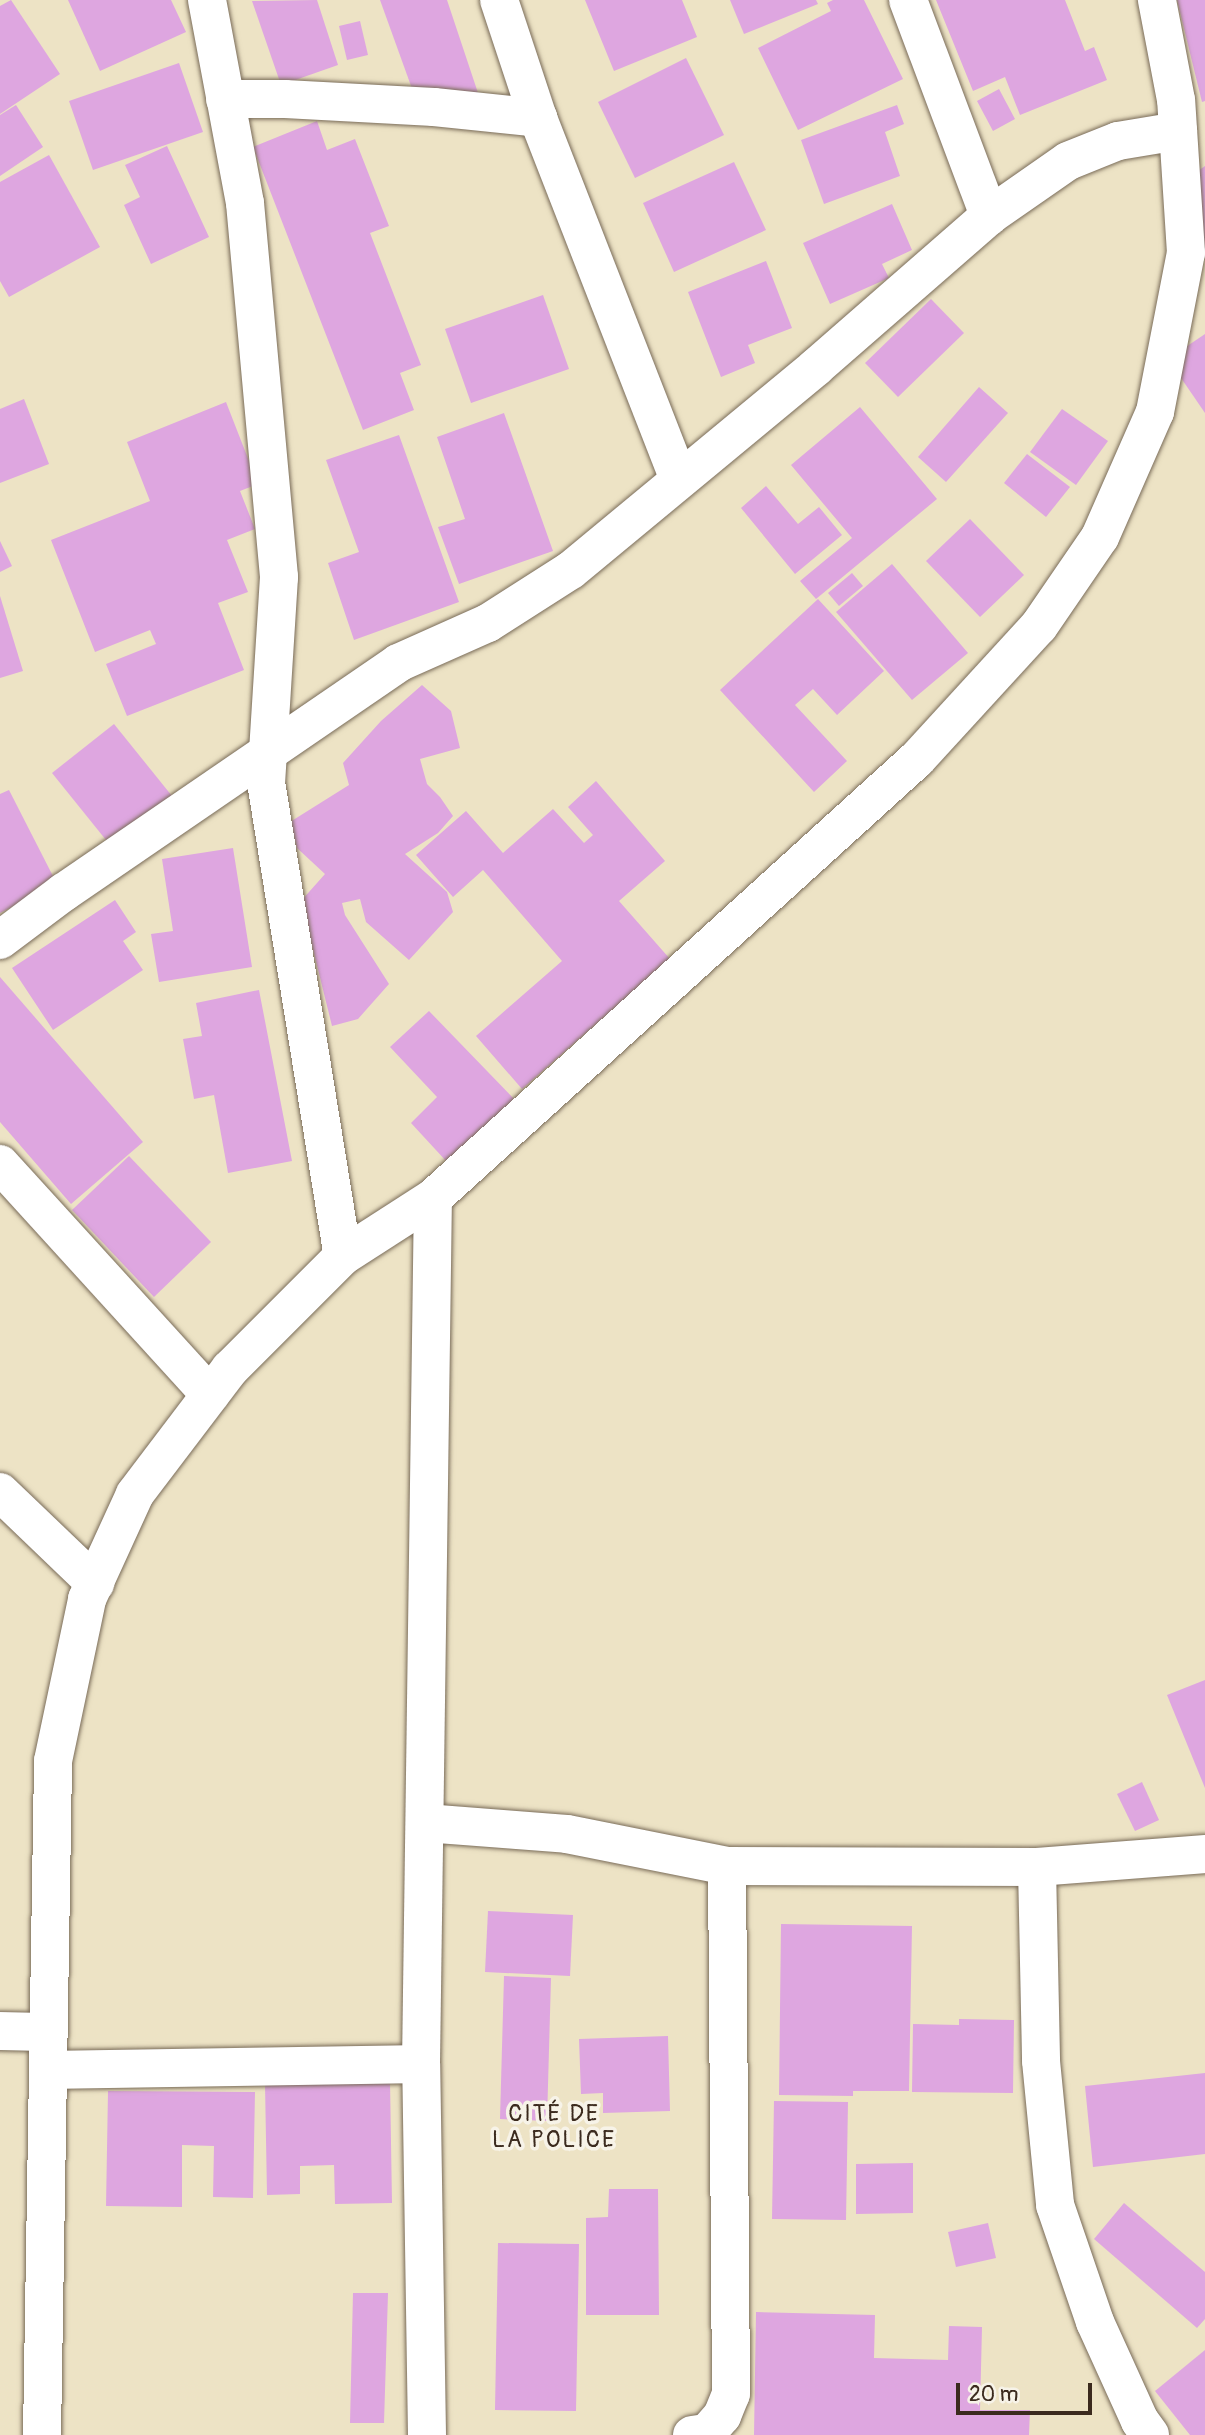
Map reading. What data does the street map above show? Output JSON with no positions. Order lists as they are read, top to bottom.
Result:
{
  "districts": ["CITÉ DE LA POLICE"],
  "scale_bar": "20 m"
}
